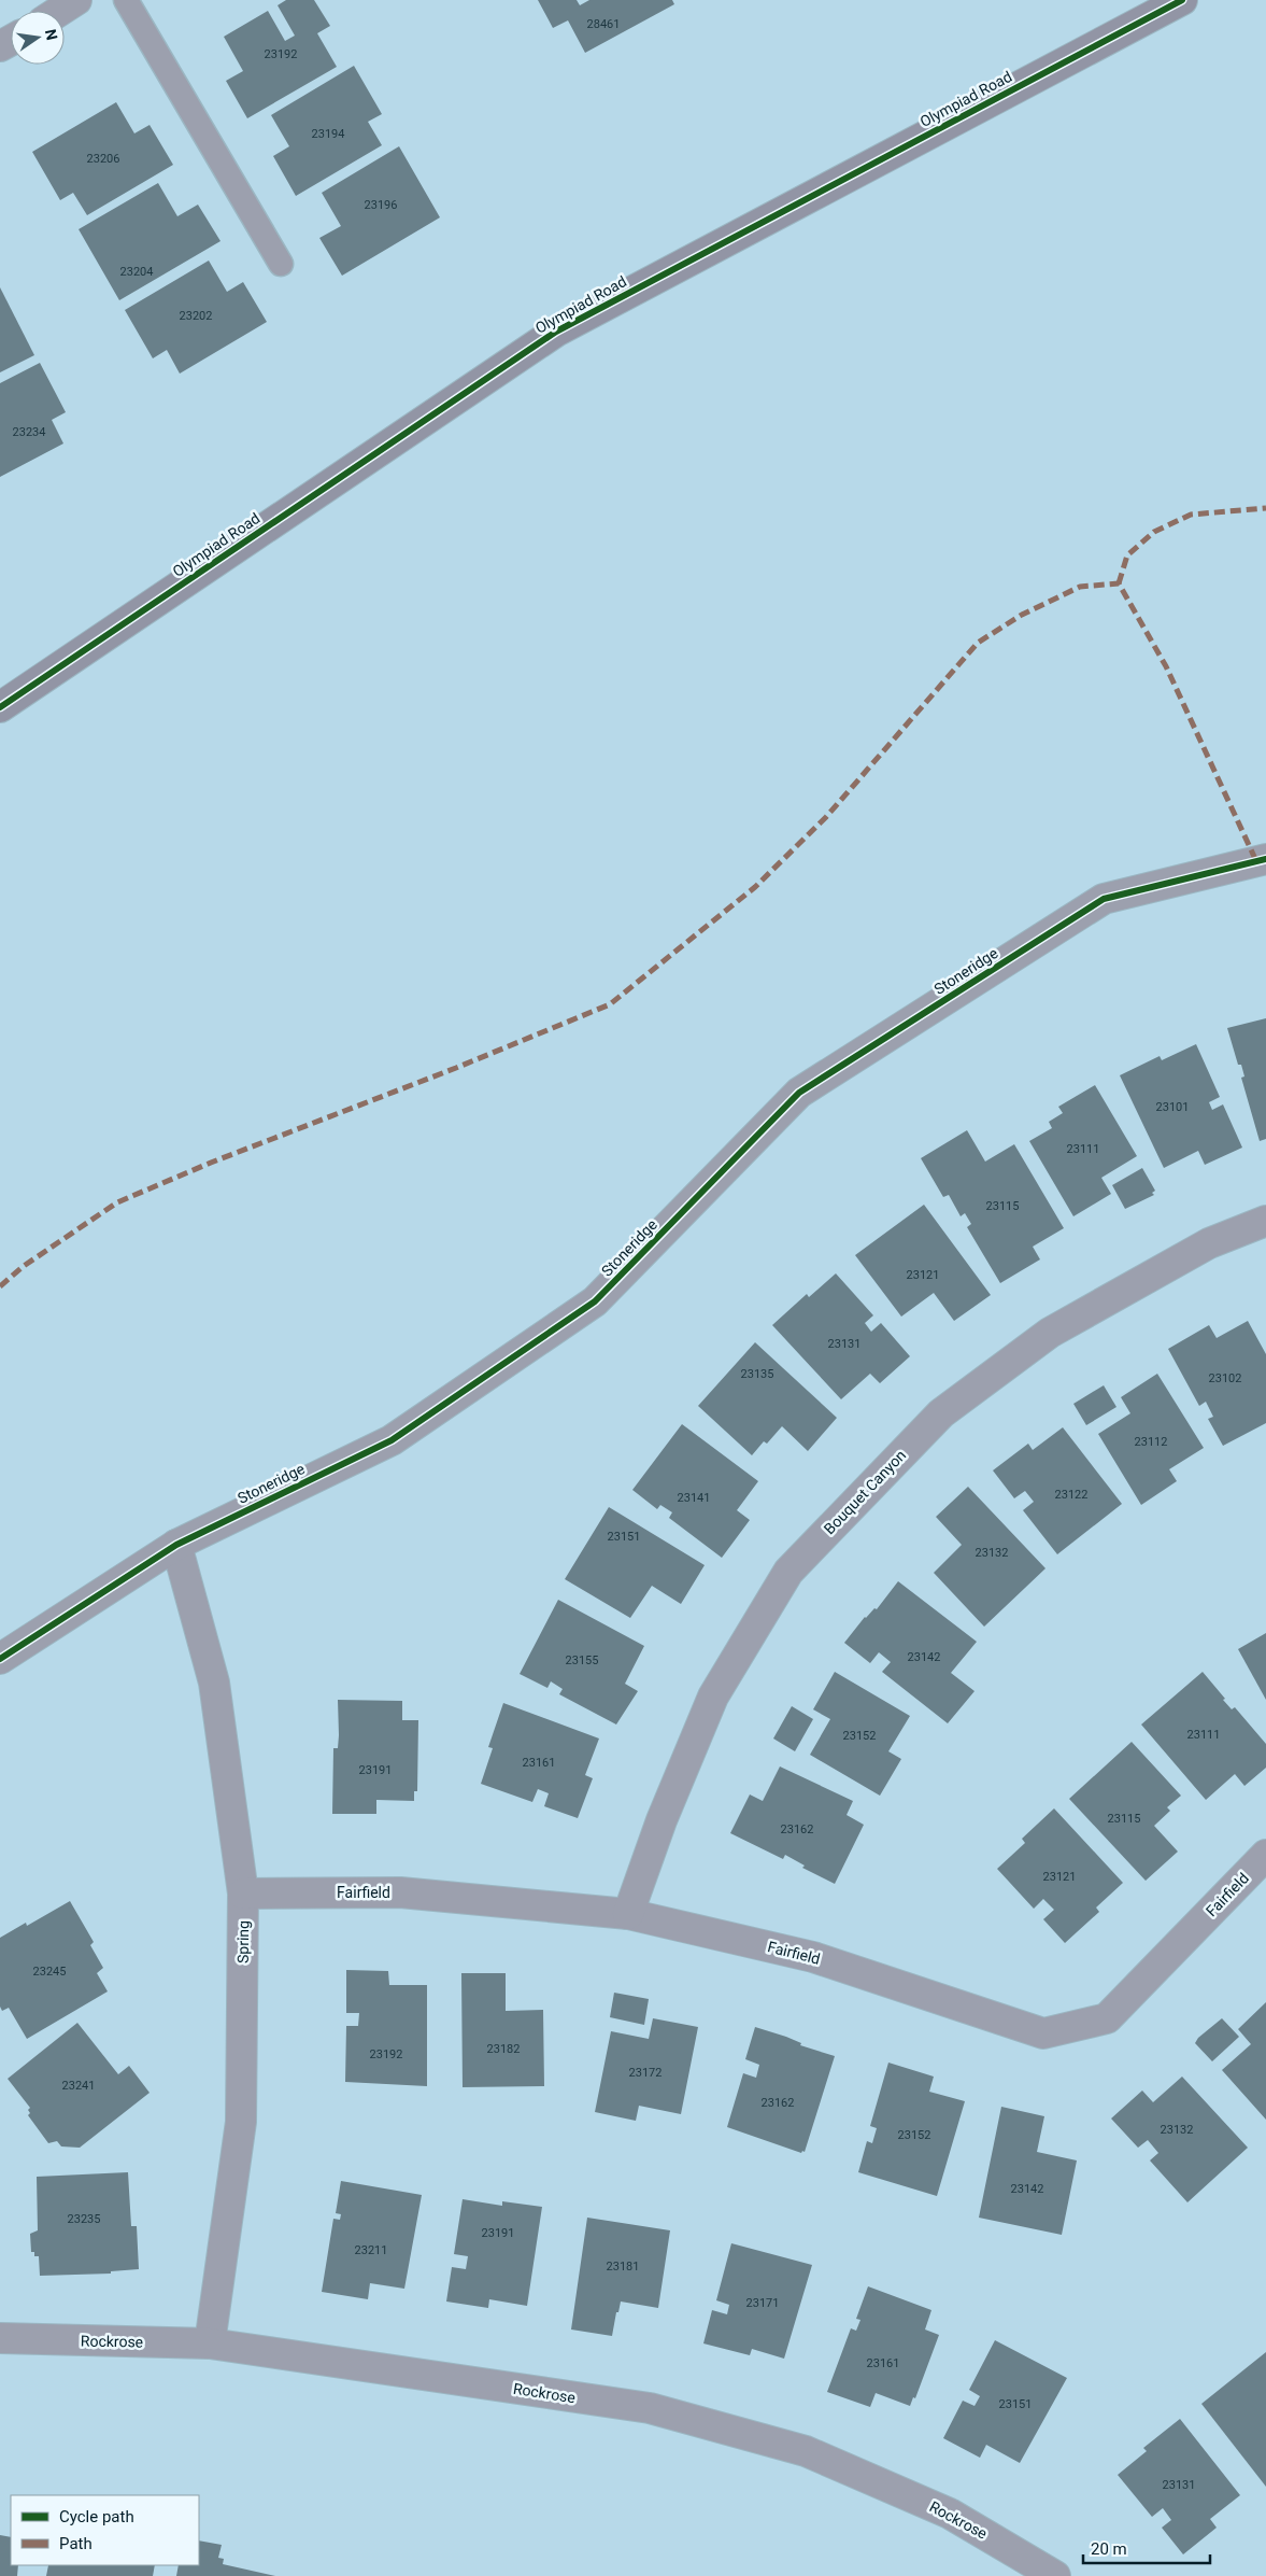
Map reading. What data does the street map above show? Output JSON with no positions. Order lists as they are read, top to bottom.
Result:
{
  "streets": {
    "main road": ["Olympiad Road"],
    "street": [
      "Stoneridge",
      "Bouquet Canyon",
      "Fairfield",
      "Spring",
      "Rockrose"
    ]
  },
  "crossings": [
    ["Stoneridge", "Spring"],
    ["Bouquet Canyon", "Fairfield"],
    ["Fairfield", "Spring"],
    ["Spring", "Rockrose"]
  ],
  "house_numbers": [
    "28461",
    "23192",
    "23194",
    "23206",
    "23196",
    "23204",
    "23202",
    "23234",
    "23101",
    "23111",
    "23115",
    "23121",
    "23131",
    "23135",
    "23102",
    "23112",
    "23122",
    "23141",
    "23151",
    "23132",
    "23142",
    "23155",
    "23111",
    "23152",
    "23161",
    "23191",
    "23115",
    "23162",
    "23121",
    "23245",
    "23182",
    "23192",
    "23172",
    "23241",
    "23162",
    "23132",
    "23152",
    "23142",
    "23235",
    "23191",
    "23211",
    "23181",
    "23171",
    "23161",
    "23151",
    "23131"
  ],
  "legend": ["Cycle path", "Path"],
  "scale_bar": "20 m",
  "north": "right"
}
